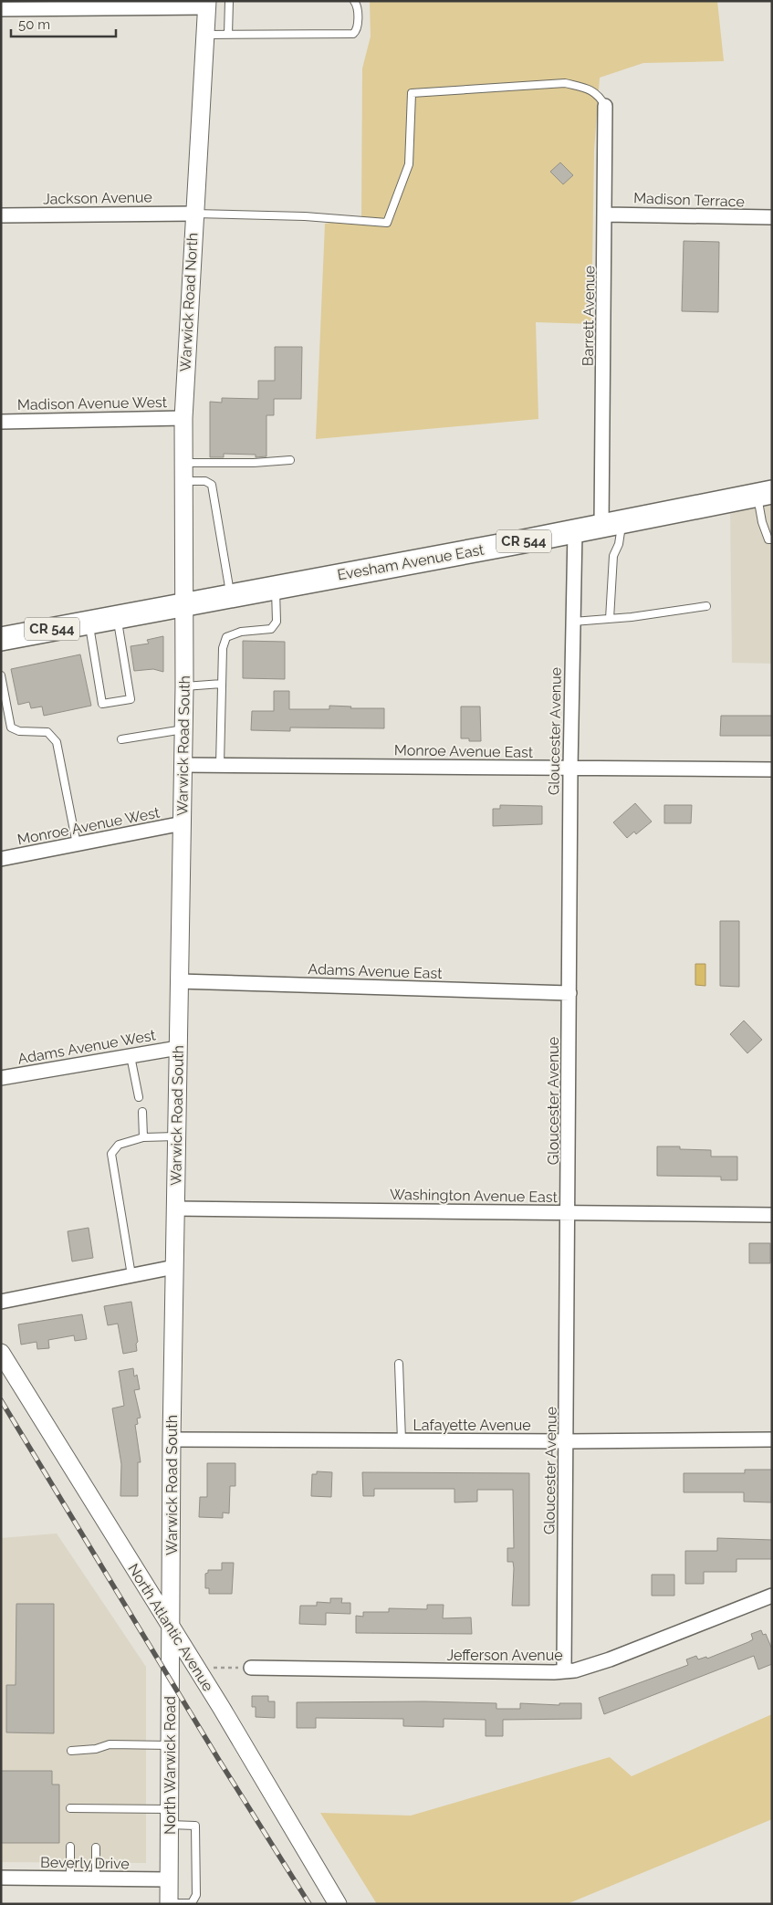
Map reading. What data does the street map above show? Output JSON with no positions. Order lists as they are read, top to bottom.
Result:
{
  "streets": {
    "main road": ["CR 544", "Evesham Avenue East"],
    "street": [
      "Jackson Avenue",
      "Madison Terrace",
      "Warwick Road North",
      "Barrett Avenue",
      "Madison Avenue West",
      "Gloucester Avenue",
      "Warwick Road South",
      "Monroe Avenue East",
      "Monroe Avenue West",
      "Adams Avenue East",
      "Adams Avenue West",
      "Washington Avenue East",
      "Lafayette Avenue",
      "North Atlantic Avenue",
      "Jefferson Avenue",
      "North Warwick Road",
      "Beverly Drive"
    ]
  },
  "crossings": [
    ["Jackson Avenue", "Warwick Road North"],
    ["Madison Terrace", "Barrett Avenue"],
    ["Warwick Road North", "Madison Avenue West"],
    ["Warwick Road North", "CR 544"],
    ["Warwick Road North", "Evesham Avenue East"],
    ["Warwick Road North", "Warwick Road South"],
    ["Barrett Avenue", "Evesham Avenue East"],
    ["CR 544", "Evesham Avenue East"],
    ["CR 544", "Warwick Road South"],
    ["Evesham Avenue East", "Gloucester Avenue"],
    ["Evesham Avenue East", "Warwick Road South"],
    ["Gloucester Avenue", "Monroe Avenue East"],
    ["Gloucester Avenue", "Adams Avenue East"],
    ["Gloucester Avenue", "Washington Avenue East"],
    ["Gloucester Avenue", "Lafayette Avenue"],
    ["Gloucester Avenue", "Jefferson Avenue"],
    ["Warwick Road South", "Monroe Avenue East"],
    ["Warwick Road South", "Monroe Avenue West"],
    ["Warwick Road South", "Adams Avenue East"],
    ["Warwick Road South", "Adams Avenue West"],
    ["Warwick Road South", "Washington Avenue East"],
    ["Warwick Road South", "Lafayette Avenue"],
    ["Warwick Road South", "North Atlantic Avenue"],
    ["Warwick Road South", "North Warwick Road"],
    ["North Atlantic Avenue", "North Warwick Road"],
    ["North Warwick Road", "Beverly Drive"]
  ],
  "scale_bar": "50 m"
}
